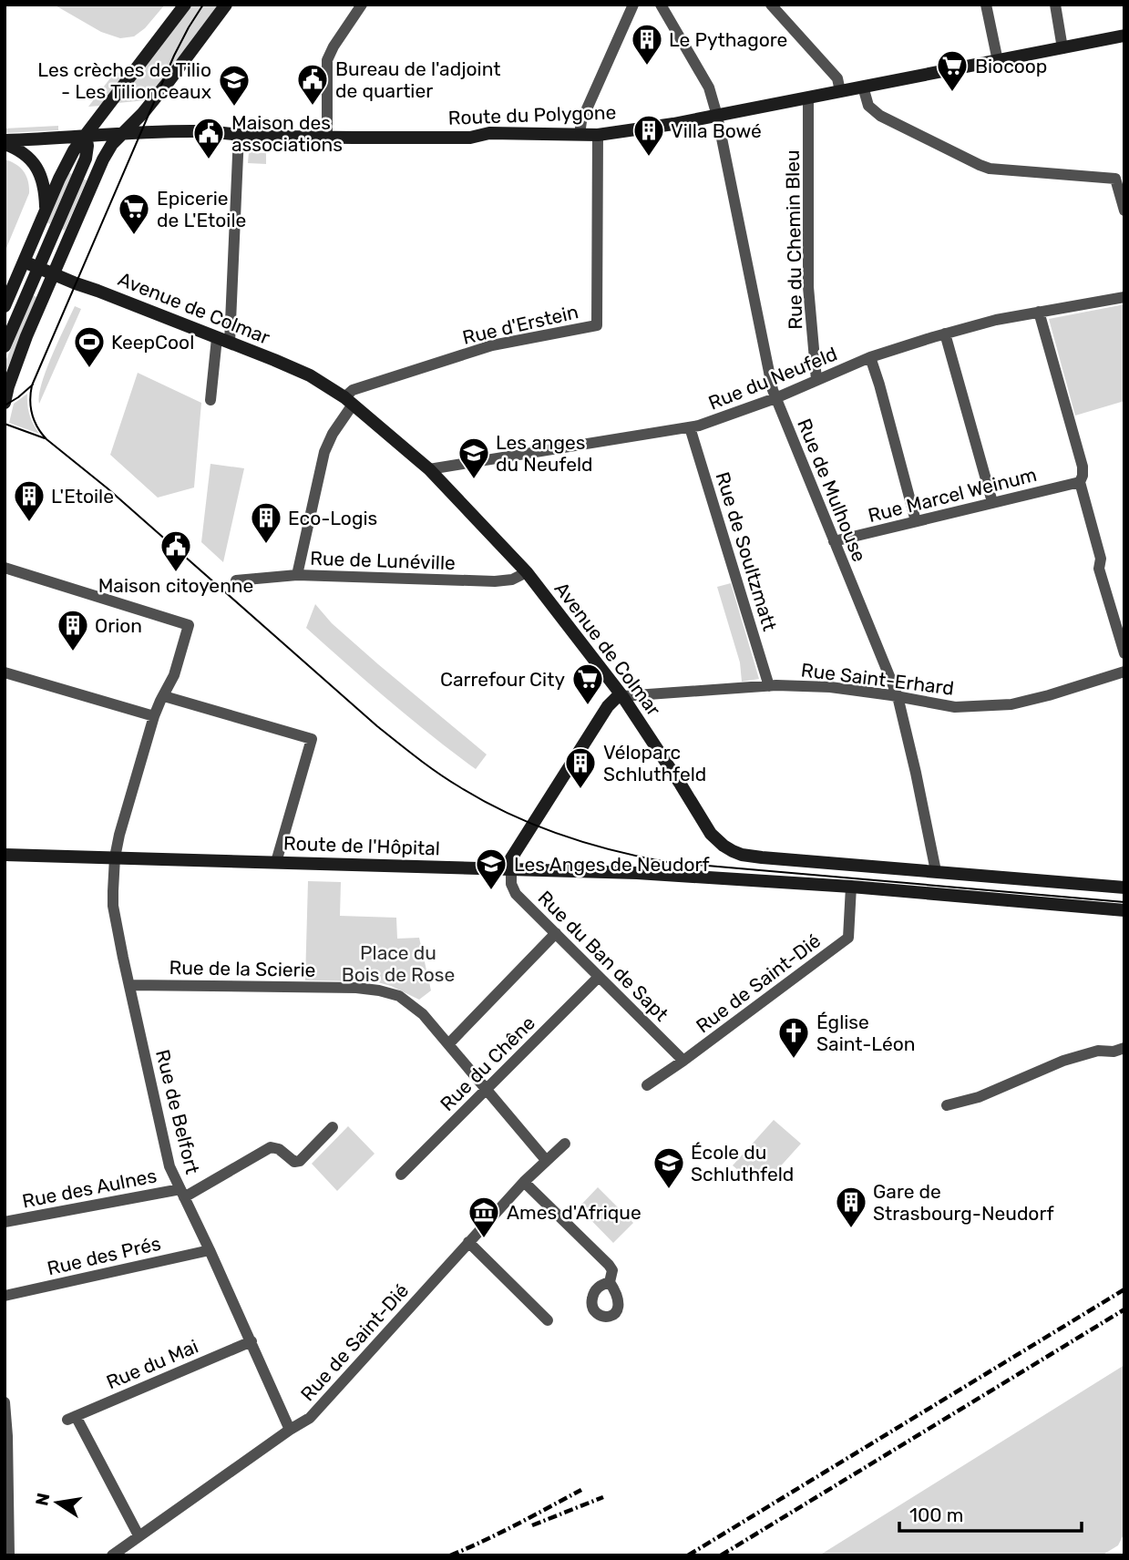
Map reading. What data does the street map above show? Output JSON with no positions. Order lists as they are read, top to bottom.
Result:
{
  "streets": {
    "street": [
      "Route du Polygone",
      "Rue du Chemin Bleu",
      "Avenue de Colmar",
      "Rue d'Erstein",
      "Rue du Neufeld",
      "Rue de Mulhouse",
      "Rue Marcel Weinum",
      "Rue de Soultzmatt",
      "Rue de Lunéville",
      "Rue Saint-Erhard",
      "Route de l'Hôpital",
      "Rue du Ban de Sapt",
      "Rue de la Scierie",
      "Rue de Saint-Dié",
      "Rue du Chêne",
      "Rue de Belfort",
      "Rue des Aulnes",
      "Rue des Prés",
      "Rue du Mai"
    ]
  },
  "crossings": [
    ["Route du Polygone", "Rue du Chemin Bleu"],
    ["Route du Polygone", "Rue d'Erstein"],
    ["Route du Polygone", "Rue de Mulhouse"],
    ["Rue du Chemin Bleu", "Rue du Neufeld"],
    ["Avenue de Colmar", "Rue d'Erstein"],
    ["Avenue de Colmar", "Rue du Neufeld"],
    ["Avenue de Colmar", "Rue de Mulhouse"],
    ["Avenue de Colmar", "Rue de Lunéville"],
    ["Avenue de Colmar", "Rue Saint-Erhard"],
    ["Rue du Neufeld", "Rue de Mulhouse"],
    ["Rue du Neufeld", "Rue de Soultzmatt"],
    ["Rue de Mulhouse", "Rue Marcel Weinum"],
    ["Rue de Mulhouse", "Rue Saint-Erhard"],
    ["Rue de Soultzmatt", "Rue Saint-Erhard"],
    ["Route de l'Hôpital", "Rue du Ban de Sapt"],
    ["Route de l'Hôpital", "Rue de Saint-Dié"],
    ["Route de l'Hôpital", "Rue de Belfort"],
    ["Rue du Ban de Sapt", "Rue de Saint-Dié"],
    ["Rue du Ban de Sapt", "Rue du Chêne"],
    ["Rue de la Scierie", "Rue de Saint-Dié"],
    ["Rue de la Scierie", "Rue du Chêne"],
    ["Rue de la Scierie", "Rue de Belfort"],
    ["Rue de Saint-Dié", "Rue de Belfort"],
    ["Rue de Saint-Dié", "Rue du Mai"],
    ["Rue de Belfort", "Rue des Aulnes"],
    ["Rue de Belfort", "Rue des Prés"],
    ["Rue de Belfort", "Rue du Mai"]
  ],
  "parks": ["Place du Bois de Rose"],
  "places": {
    "building": [
      "Le Pythagore",
      "Villa Bowé",
      "L'Etoile",
      "Eco-Logis",
      "Orion",
      "Véloparc Schluthfeld",
      "Gare de Strasbourg-Neudorf"
    ],
    "supermarket": ["Biocoop", "Epicerie de L'Etoile", "Carrefour City"],
    "public building": ["Bureau de l'adjoint de quartier", "Maison des associations", "Maison citoyenne"],
    "school or university": [
      "Les crèches de Tilio - Les Tilionceaux",
      "Les anges du Neufeld",
      "Les Anges de Neudorf",
      "École du Schluthfeld"
    ],
    "sports": ["KeepCool"],
    "church": ["Église Saint-Léon"],
    "museum": ["Ames d'Afrique"]
  },
  "scale_bar": "100 m",
  "north": "left"
}
